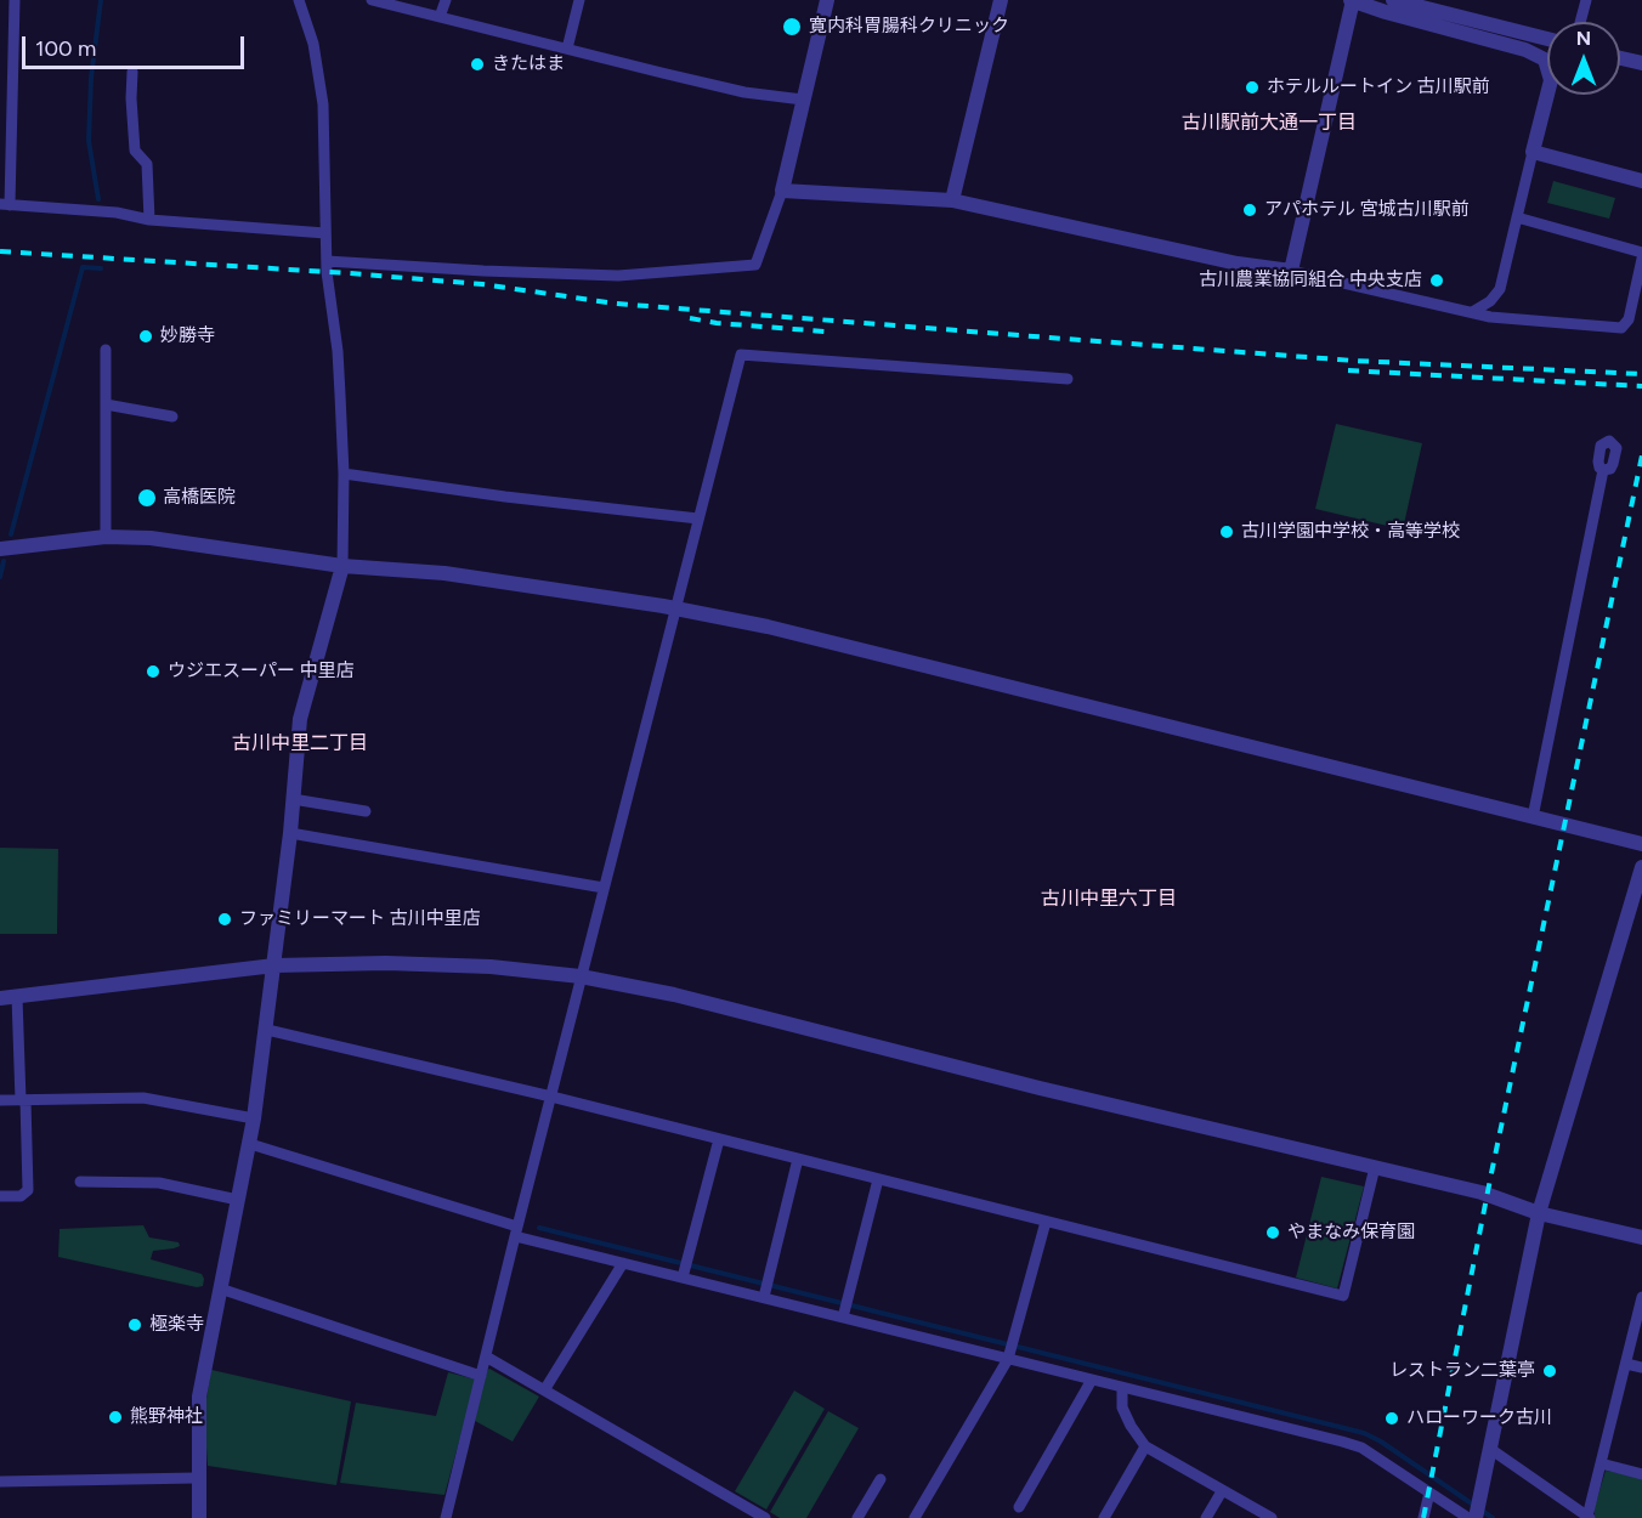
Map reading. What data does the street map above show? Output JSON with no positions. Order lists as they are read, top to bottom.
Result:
{
  "districts": ["古川駅前大通一丁目", "古川中里二丁目", "古川中里六丁目"],
  "places": [
    "寛内科胃腸科クリニック",
    "きたはま",
    "ホテルルートイン 古川駅前",
    "アパホテル 宮城古川駅前",
    "古川農業協同組合 中央支店",
    "妙勝寺",
    "高橋医院",
    "古川学園中学校・高等学校",
    "ウジエスーパー 中里店",
    "ファミリーマート 古川中里店",
    "やまなみ保育園",
    "極楽寺",
    "レストラン二葉亭",
    "熊野神社",
    "ハローワーク古川"
  ],
  "scale_bar": "100 m",
  "north": "top"
}
